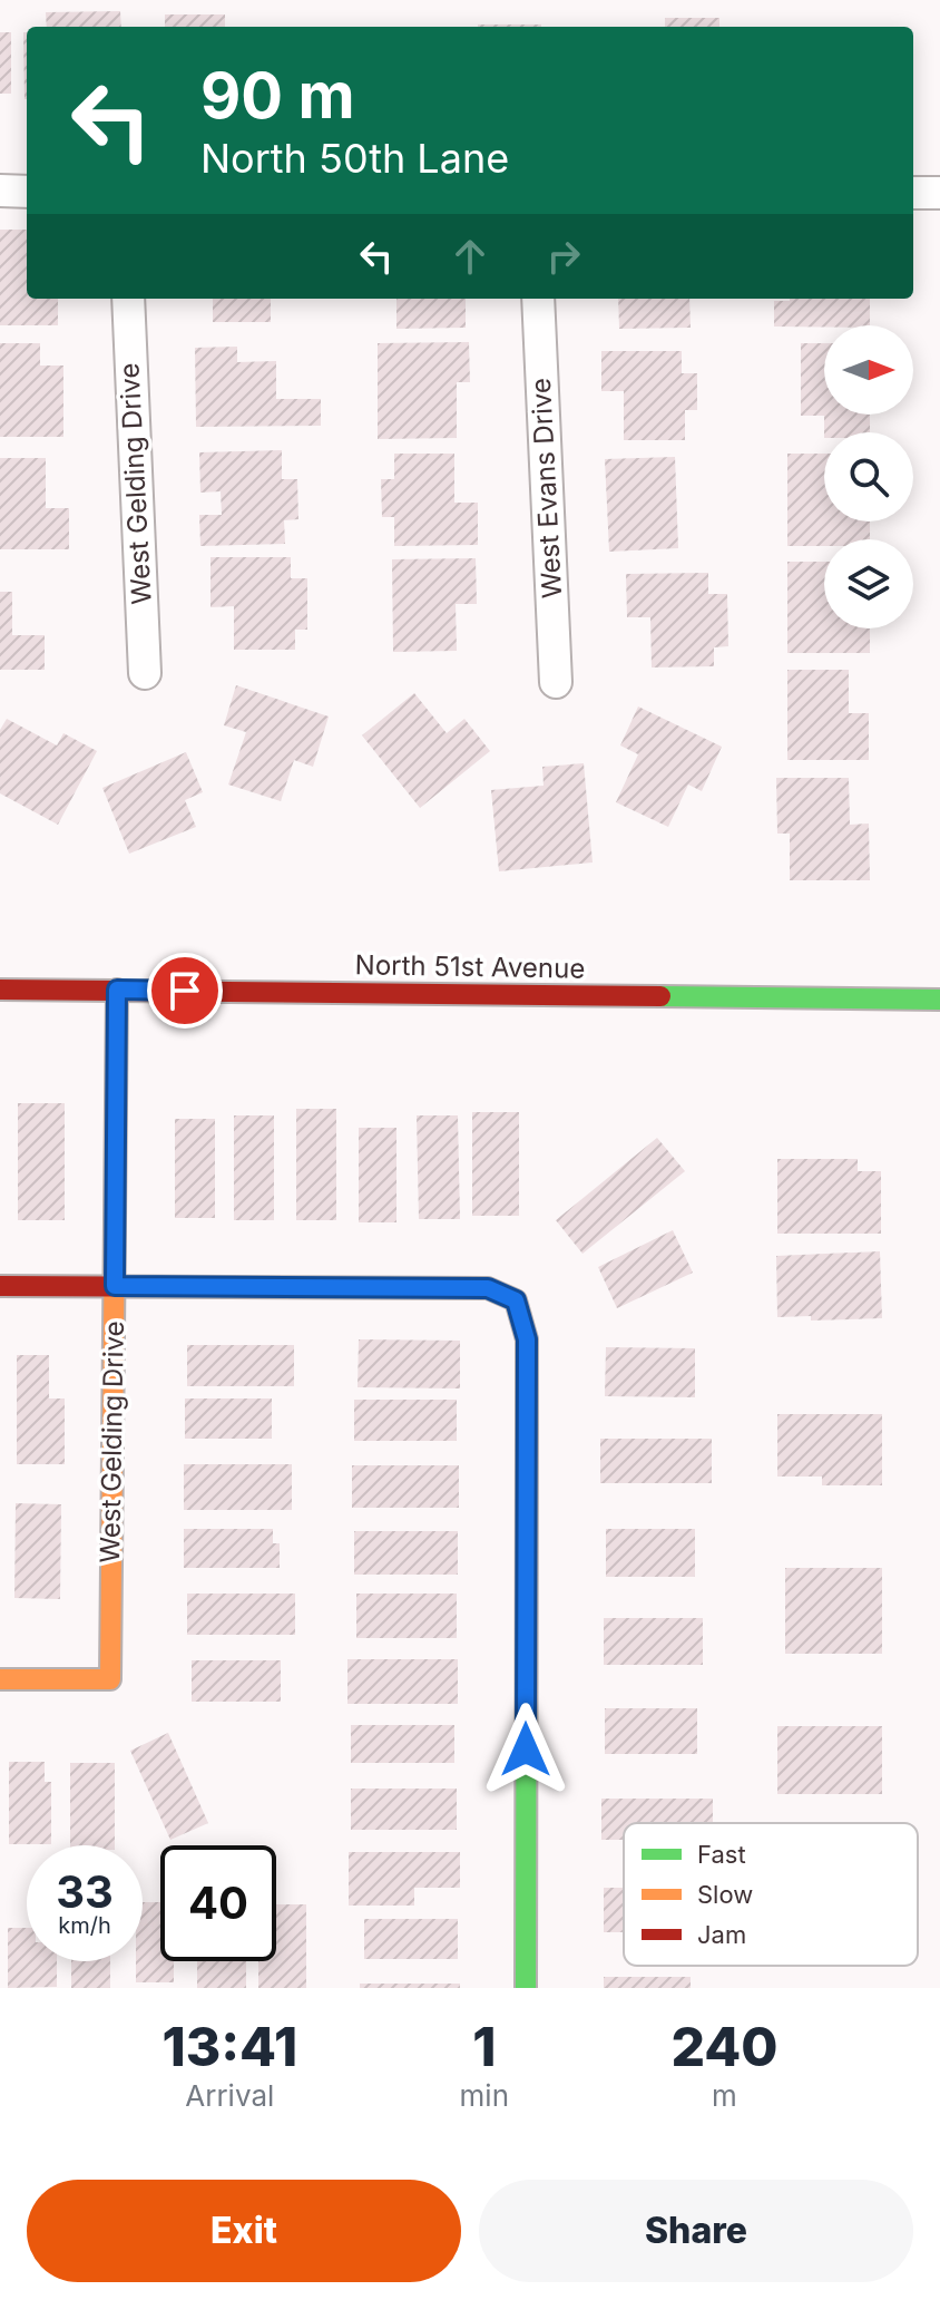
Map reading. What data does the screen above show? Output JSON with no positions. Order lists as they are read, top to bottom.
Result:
{
  "streets": {
    "street": ["West Gelding Drive", "West Evans Drive", "North 51st Avenue"]
  },
  "crossings": [
    ["West Gelding Drive", "North 51st Avenue"]
  ],
  "legend": ["Fast", "Slow", "Jam"],
  "north": "right",
  "page": {
    "turn": ["90 m", "North 50th Lane"],
    "speed": "33 km/h",
    "limit": "40",
    "eta": [
      "13:41",
      "Arrival",
      "1",
      "min",
      "240",
      "m"
    ],
    "buttons": ["Exit", "Share"]
  }
}
